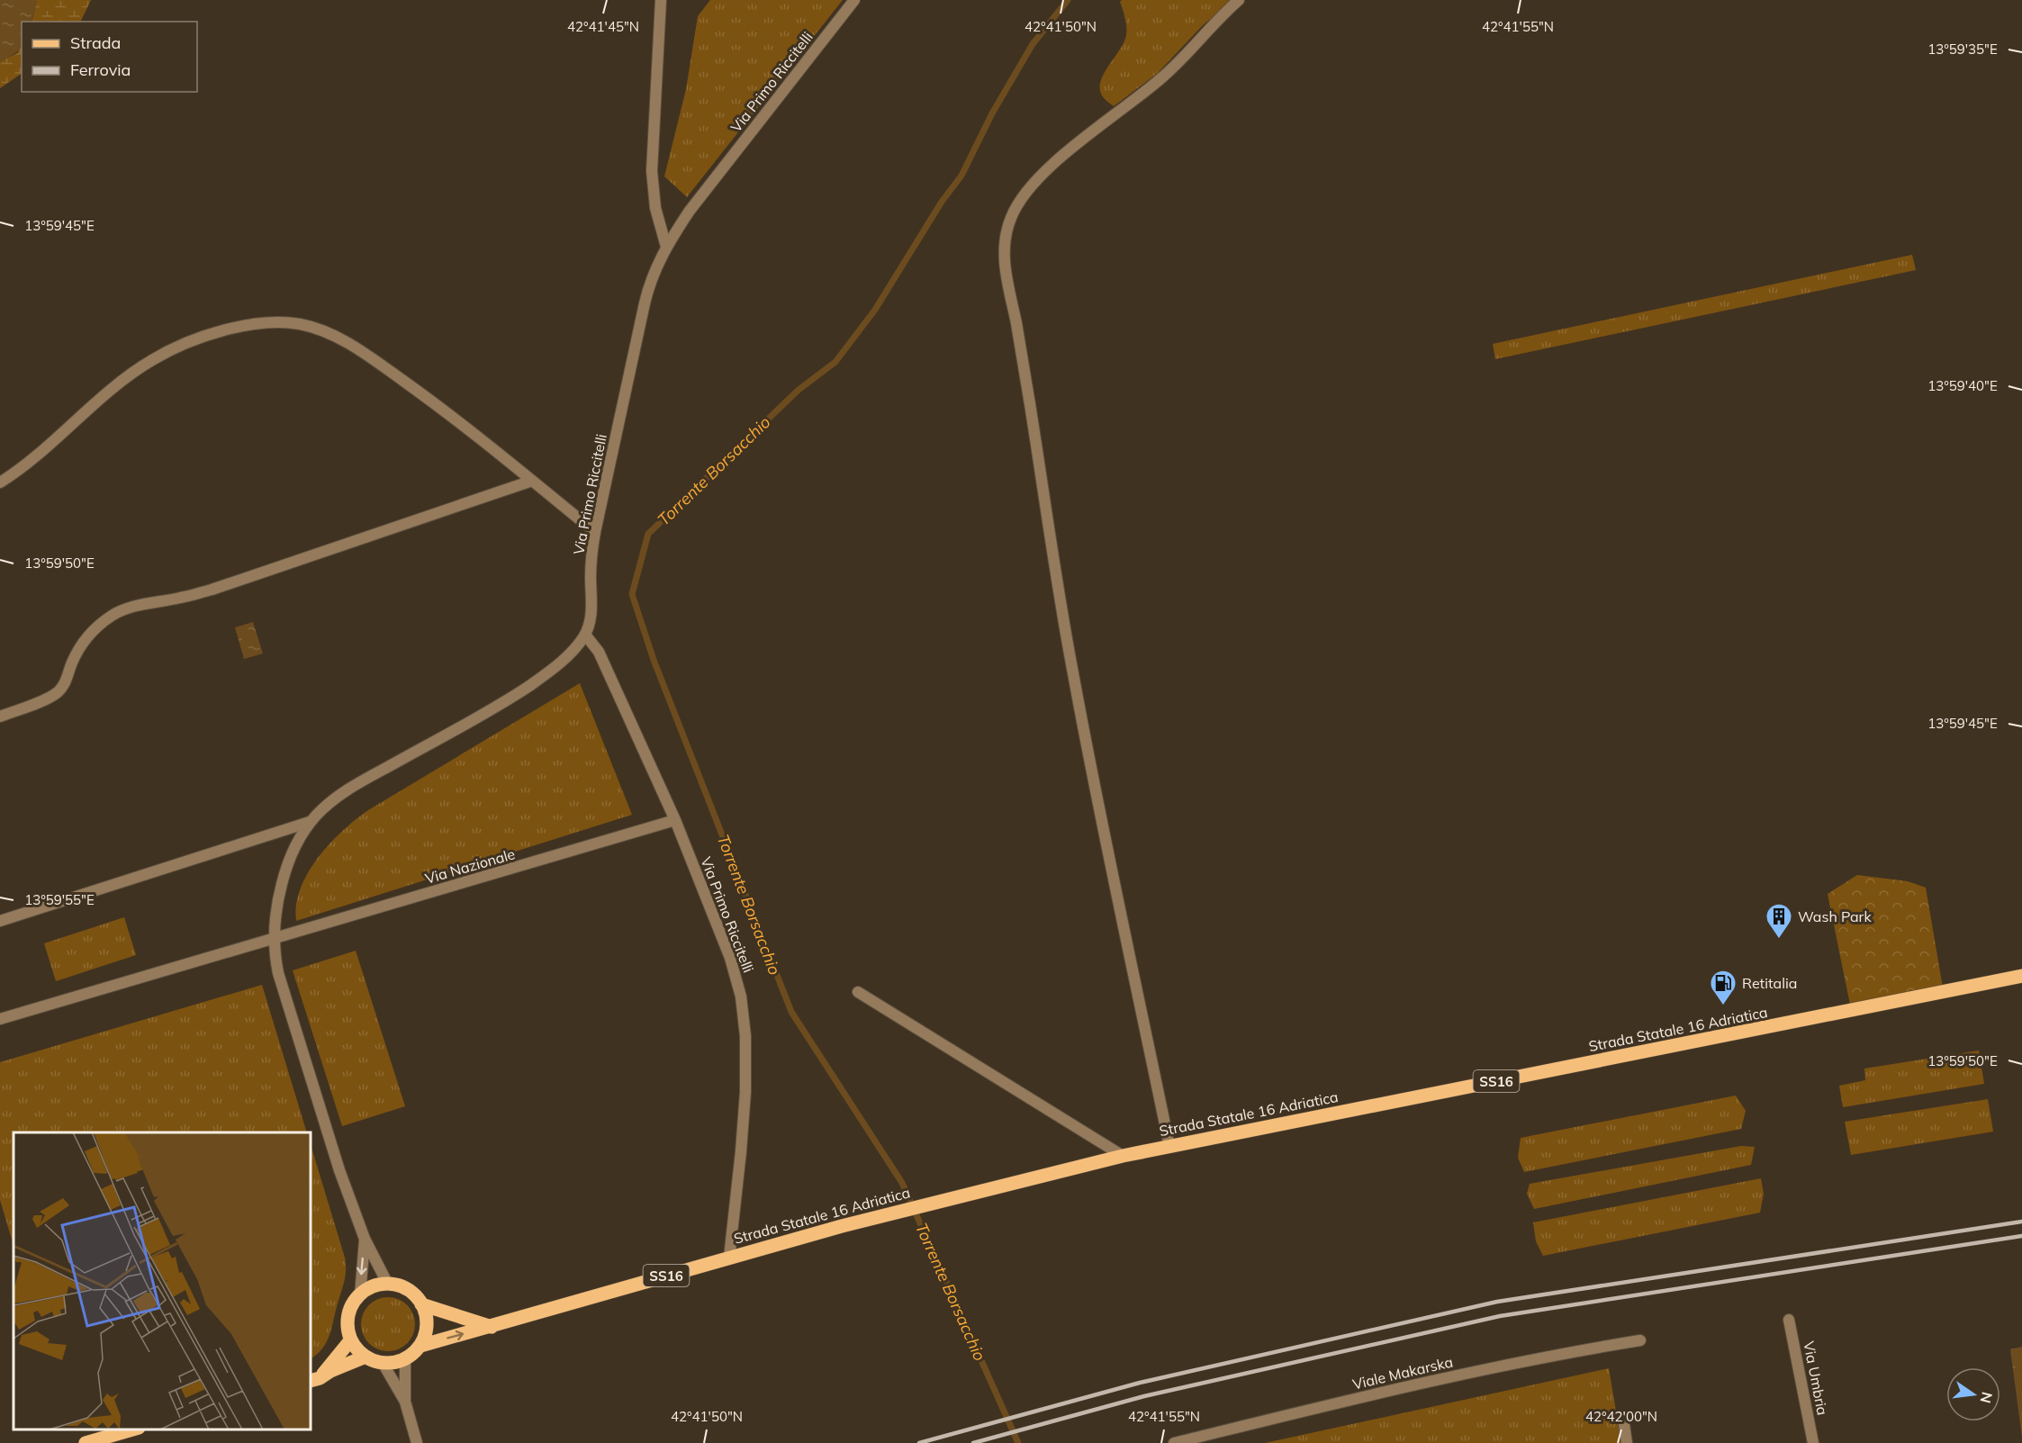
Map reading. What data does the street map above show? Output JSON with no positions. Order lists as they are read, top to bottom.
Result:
{
  "streets": {
    "main road": ["Strada Statale 16 Adriatica", "SS16"],
    "street": [
      "Via Primo Riccitelli",
      "Via Nazionale",
      "Viale Makarska",
      "Via Umbria"
    ]
  },
  "crossings": [
    ["Via Primo Riccitelli", "Via Nazionale"],
    ["Via Primo Riccitelli", "Strada Statale 16 Adriatica"]
  ],
  "water": ["Torrente Borsacchio"],
  "places": {
    "building": ["Wash Park"],
    "fuel station": ["Retitalia"]
  },
  "legend": ["Strada", "Ferrovia"],
  "north": "right",
  "coordinates": [
    "42°41'45\"N",
    "42°41'50\"N",
    "42°41'55\"N",
    "13°59'35\"E",
    "13°59'45\"E",
    "13°59'40\"E",
    "13°59'50\"E",
    "13°59'55\"E",
    "42°42'00\"N"
  ]
}
